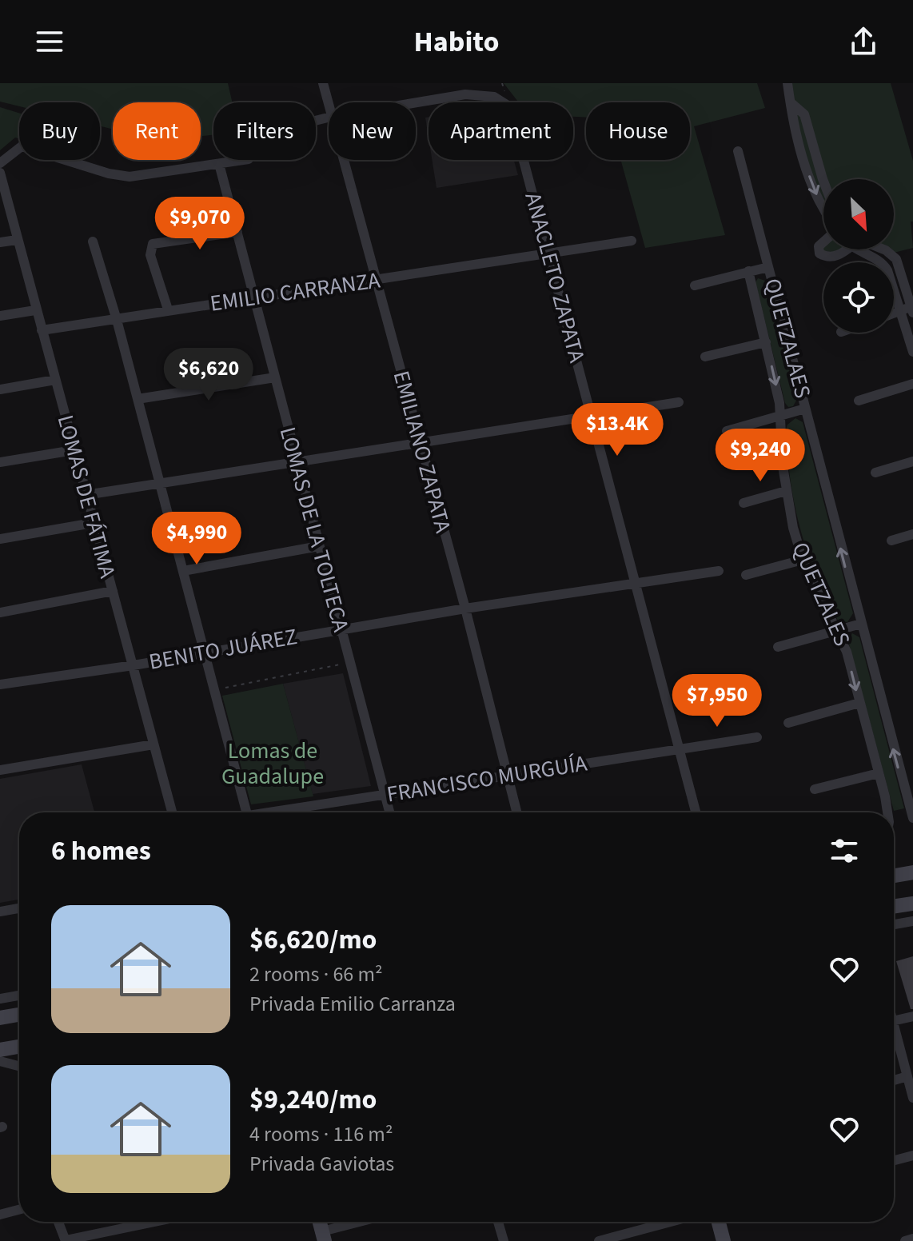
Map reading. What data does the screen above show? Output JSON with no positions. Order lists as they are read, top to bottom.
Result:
{
  "streets": {
    "street": [
      "ANACLETO ZAPATA",
      "EMILIO CARRANZA",
      "QUETZALAES",
      "EMILIANO ZAPATA",
      "LOMAS DE FÁTIMA",
      "LOMAS DE LA TOLTECA",
      "QUETZALES",
      "BENITO JUÁREZ",
      "FRANCISCO MURGUÍA"
    ]
  },
  "crossings": [
    ["ANACLETO ZAPATA", "EMILIO CARRANZA"],
    ["ANACLETO ZAPATA", "BENITO JUÁREZ"],
    ["ANACLETO ZAPATA", "FRANCISCO MURGUÍA"],
    ["EMILIO CARRANZA", "EMILIANO ZAPATA"],
    ["EMILIO CARRANZA", "LOMAS DE FÁTIMA"],
    ["EMILIO CARRANZA", "LOMAS DE LA TOLTECA"],
    ["EMILIANO ZAPATA", "BENITO JUÁREZ"],
    ["EMILIANO ZAPATA", "FRANCISCO MURGUÍA"],
    ["LOMAS DE FÁTIMA", "BENITO JUÁREZ"],
    ["LOMAS DE LA TOLTECA", "BENITO JUÁREZ"],
    ["LOMAS DE LA TOLTECA", "FRANCISCO MURGUÍA"]
  ],
  "one_way": ["QUETZALAES"],
  "parks": ["Lomas de Guadalupe"],
  "north": "bottom right",
  "page": {
    "header": "Habito",
    "chip": [
      "Buy",
      "Rent",
      "Filters",
      "New",
      "Apartment",
      "House"
    ],
    "price": [
      "$9,070",
      "$6,620",
      "$13.4K",
      "$9,240",
      "$4,990",
      "$7,950"
    ],
    "heading": "6 homes",
    "list": [
      {
        "name": "$6,620/mo",
        "note": "2 rooms · 66 m² · Privada Emilio Carranza"
      },
      {
        "name": "$9,240/mo",
        "note": "4 rooms · 116 m² · Privada Gaviotas"
      }
    ]
  }
}
